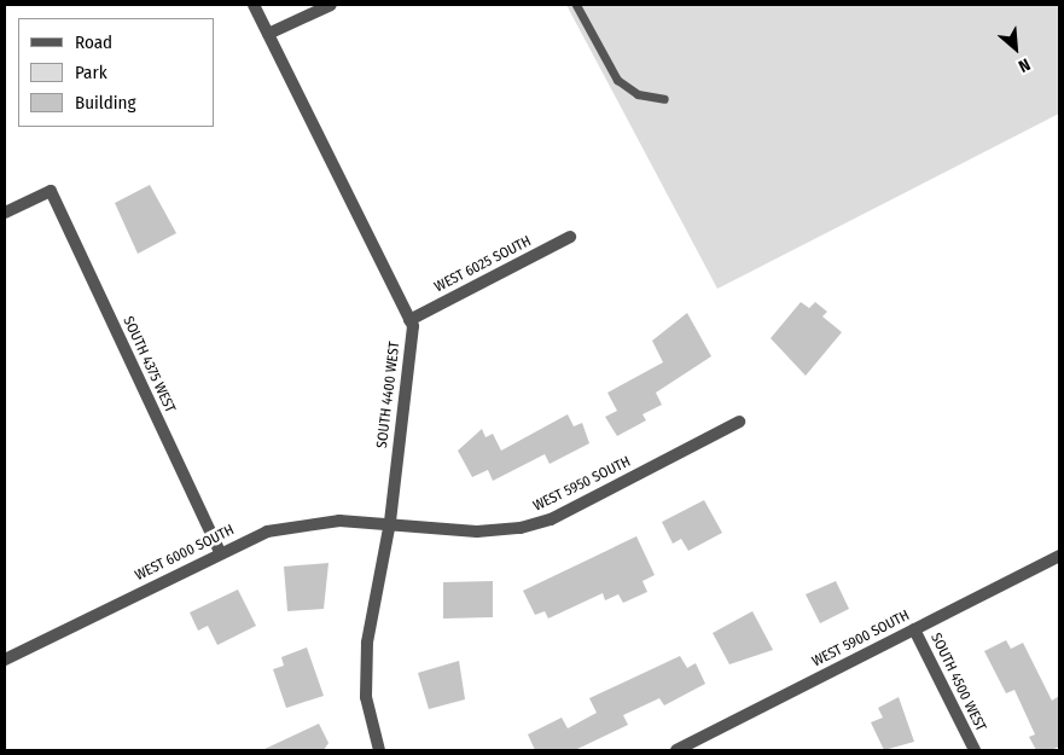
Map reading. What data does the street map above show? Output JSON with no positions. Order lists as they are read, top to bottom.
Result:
{
  "streets": {
    "street": [
      "WEST 6025 SOUTH",
      "SOUTH 4375 WEST",
      "SOUTH 4400 WEST",
      "WEST 5950 SOUTH",
      "WEST 6000 SOUTH",
      "WEST 5900 SOUTH",
      "SOUTH 4500 WEST"
    ]
  },
  "crossings": [
    ["WEST 6025 SOUTH", "SOUTH 4400 WEST"],
    ["SOUTH 4375 WEST", "WEST 6000 SOUTH"],
    ["SOUTH 4400 WEST", "WEST 5950 SOUTH"],
    ["SOUTH 4400 WEST", "WEST 6000 SOUTH"],
    ["WEST 5950 SOUTH", "WEST 6000 SOUTH"],
    ["WEST 5900 SOUTH", "SOUTH 4500 WEST"]
  ],
  "legend": ["Road", "Park", "Building"],
  "north": "bottom right"
}
